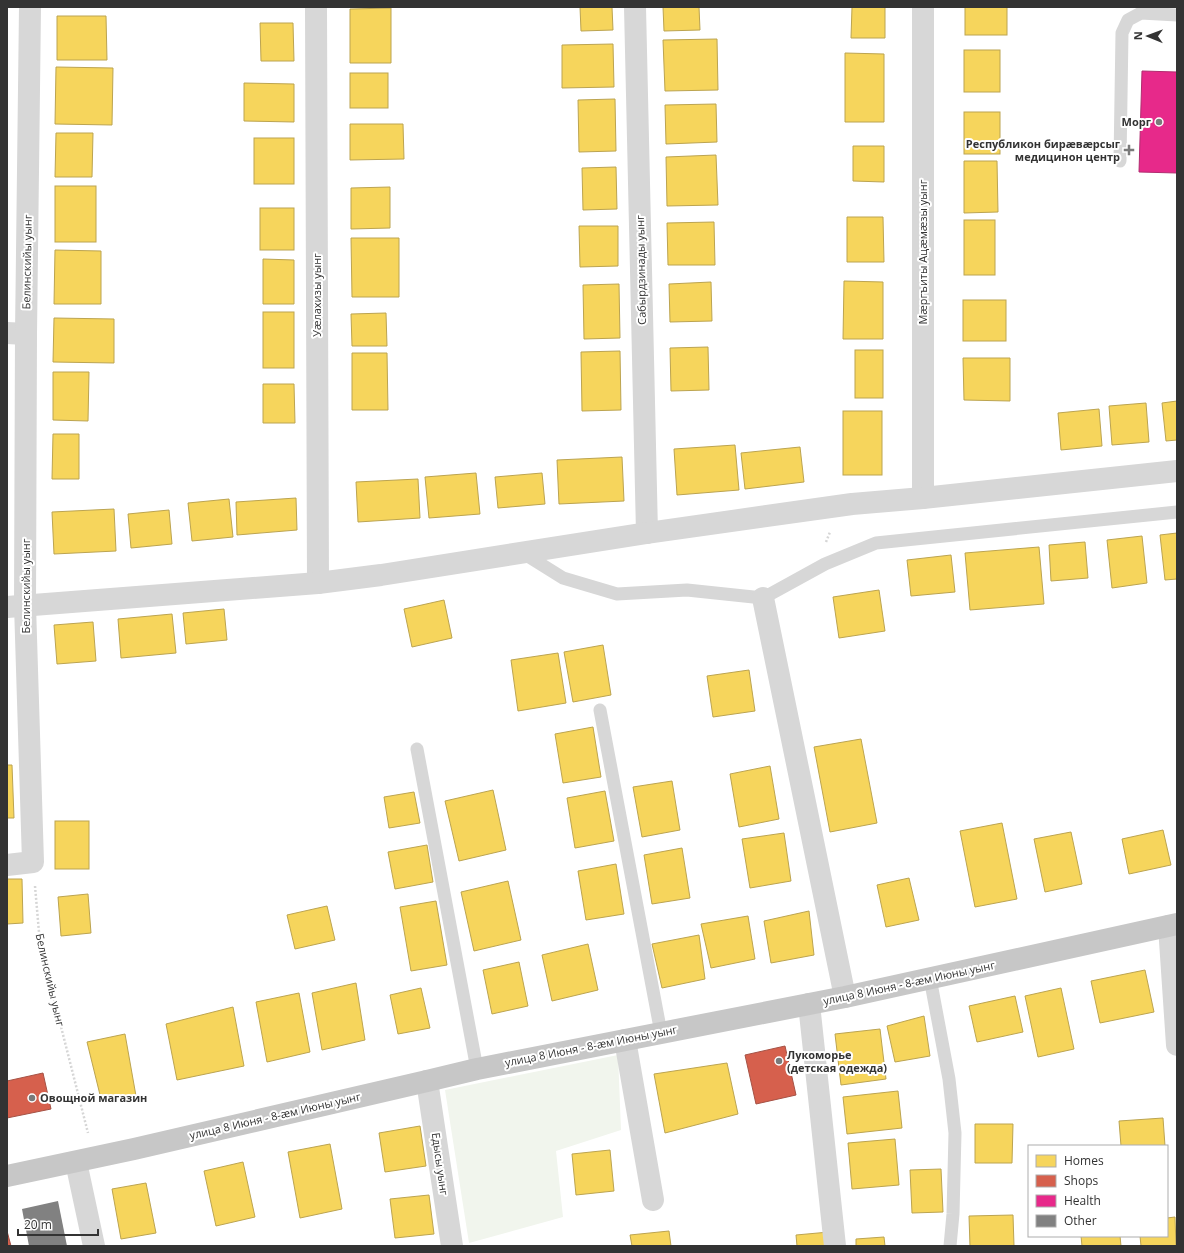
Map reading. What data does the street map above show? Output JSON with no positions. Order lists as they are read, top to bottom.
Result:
{
  "streets": {
    "highway": ["улица 8 Июня - 8-ӕм Июны уынг"],
    "street": [
      "Мӕргъиты Ацӕмӕзы уынг",
      "Белинскийы уынг",
      "Сабырдзинады уынг",
      "Уӕлахизы уынг",
      "Едысы уынг"
    ]
  },
  "crossings": [
    ["Белинскийы уынг", "улица 8 Июня - 8-ӕм Июны уынг"],
    ["улица 8 Июня - 8-ӕм Июны уынг", "Едысы уынг"]
  ],
  "places": {
    "other": ["Морг", "Лукоморье (детская одежда)", "Овощной магазин"],
    "health": ["Республикон бирæвæрсыг медицинон центр"]
  },
  "legend": [
    "Homes",
    "Shops",
    "Health",
    "Other"
  ],
  "scale_bar": "20 m",
  "north": "left"
}
